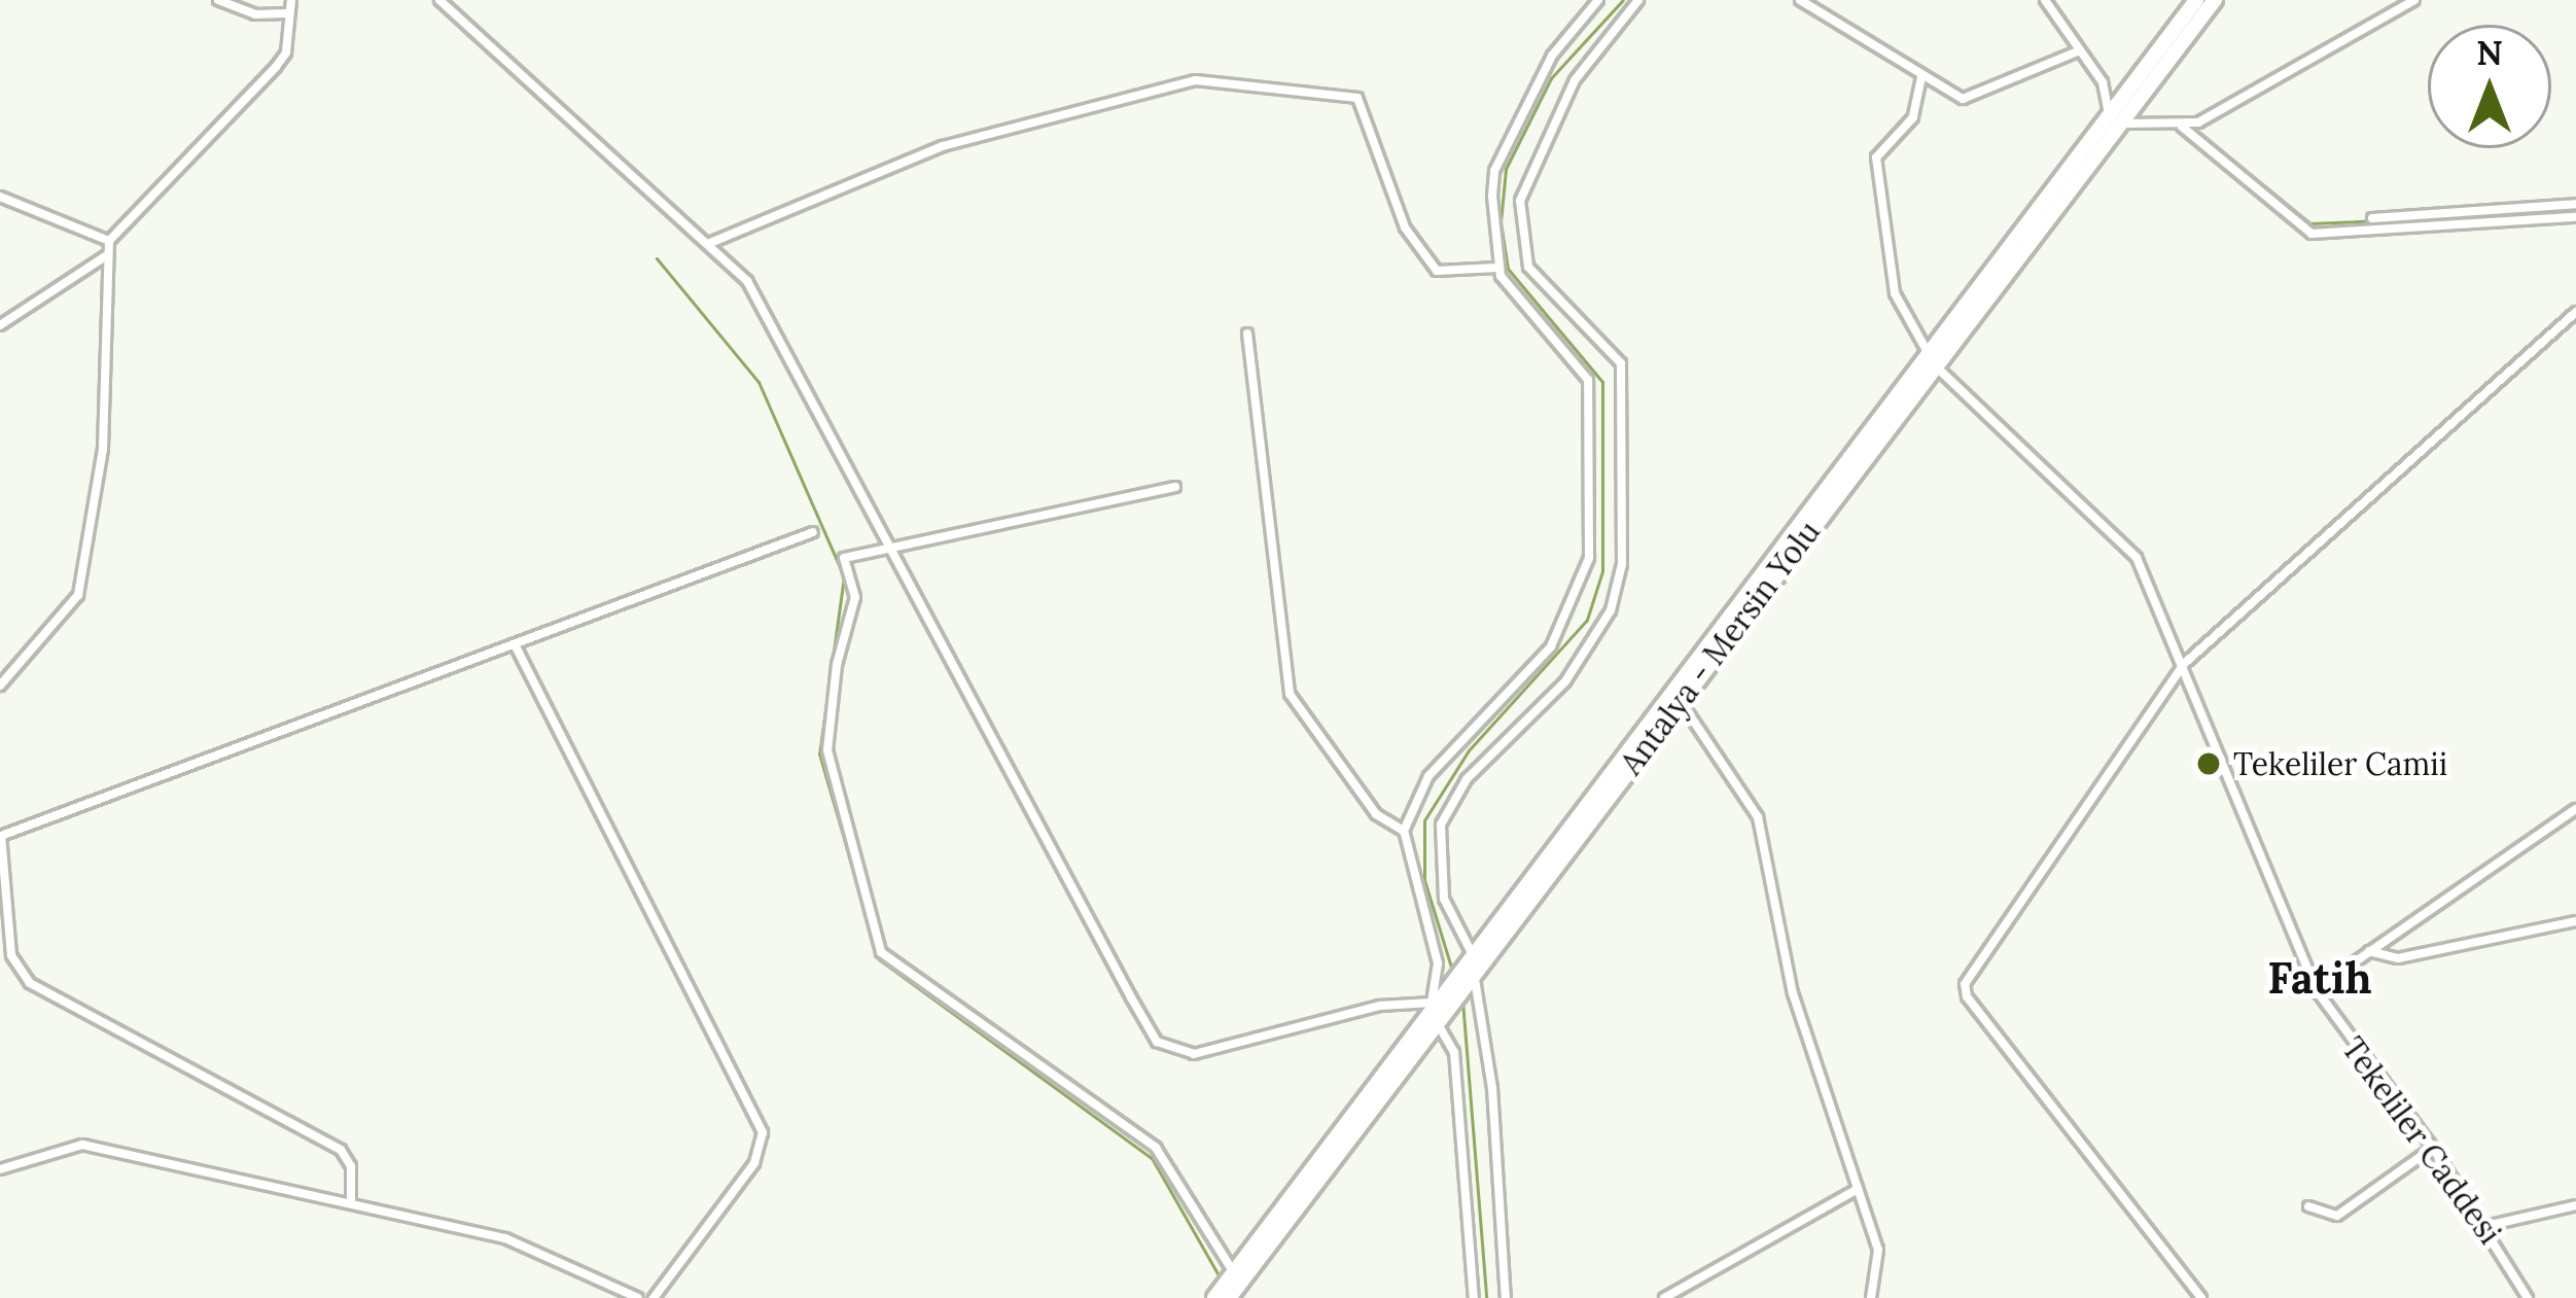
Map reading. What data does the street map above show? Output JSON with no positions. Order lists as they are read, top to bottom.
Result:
{
  "streets": {
    "highway": ["Antalya - Mersin Yolu"],
    "street": ["Tekeliler Caddesi"]
  },
  "crossings": [
    ["Antalya - Mersin Yolu", "Tekeliler Caddesi"]
  ],
  "districts": ["Fatih"],
  "places": ["Tekeliler Camii"],
  "north": "top"
}
